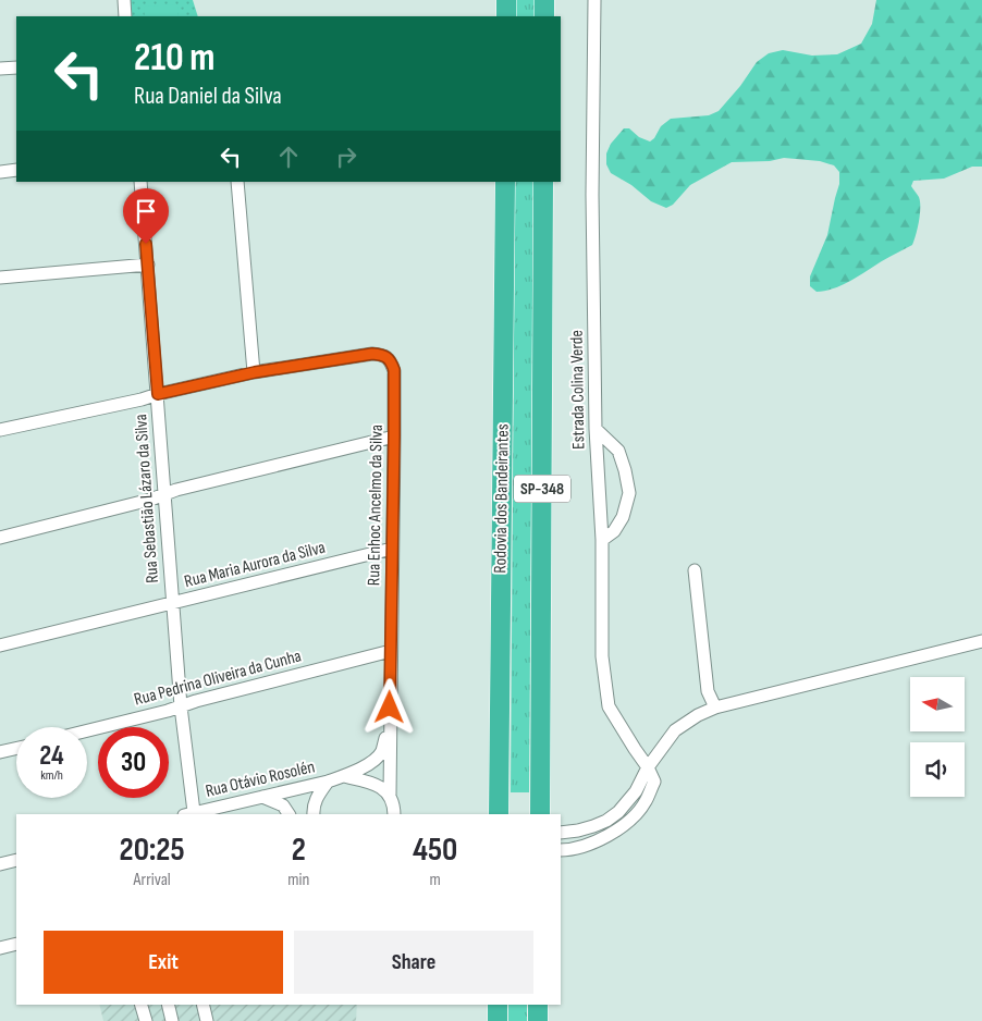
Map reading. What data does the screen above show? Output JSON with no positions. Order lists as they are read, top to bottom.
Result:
{
  "streets": {
    "highway": ["SP-348", "Rodovia dos Bandeirantes"],
    "street": [
      "Estrada Colina Verde",
      "Rua Sebastião Lázaro da Silva",
      "Rua Enhoc Ancelmo da Silva",
      "Rua Maria Aurora da Silva",
      "Rua Pedrina Oliveira da Cunha",
      "Rua Otávio Rosolén"
    ]
  },
  "crossings": [
    ["Rua Sebastião Lázaro da Silva", "Rua Maria Aurora da Silva"],
    ["Rua Sebastião Lázaro da Silva", "Rua Pedrina Oliveira da Cunha"],
    ["Rua Sebastião Lázaro da Silva", "Rua Otávio Rosolén"],
    ["Rua Enhoc Ancelmo da Silva", "Rua Maria Aurora da Silva"],
    ["Rua Enhoc Ancelmo da Silva", "Rua Pedrina Oliveira da Cunha"],
    ["Rua Enhoc Ancelmo da Silva", "Rua Otávio Rosolén"]
  ],
  "north": "left",
  "page": {
    "turn": ["210 m", "Rua Daniel da Silva"],
    "speed": "24 km/h",
    "limit": "30",
    "eta": [
      "20:25",
      "Arrival",
      "2",
      "min",
      "450",
      "m"
    ],
    "buttons": ["Exit", "Share"]
  }
}
